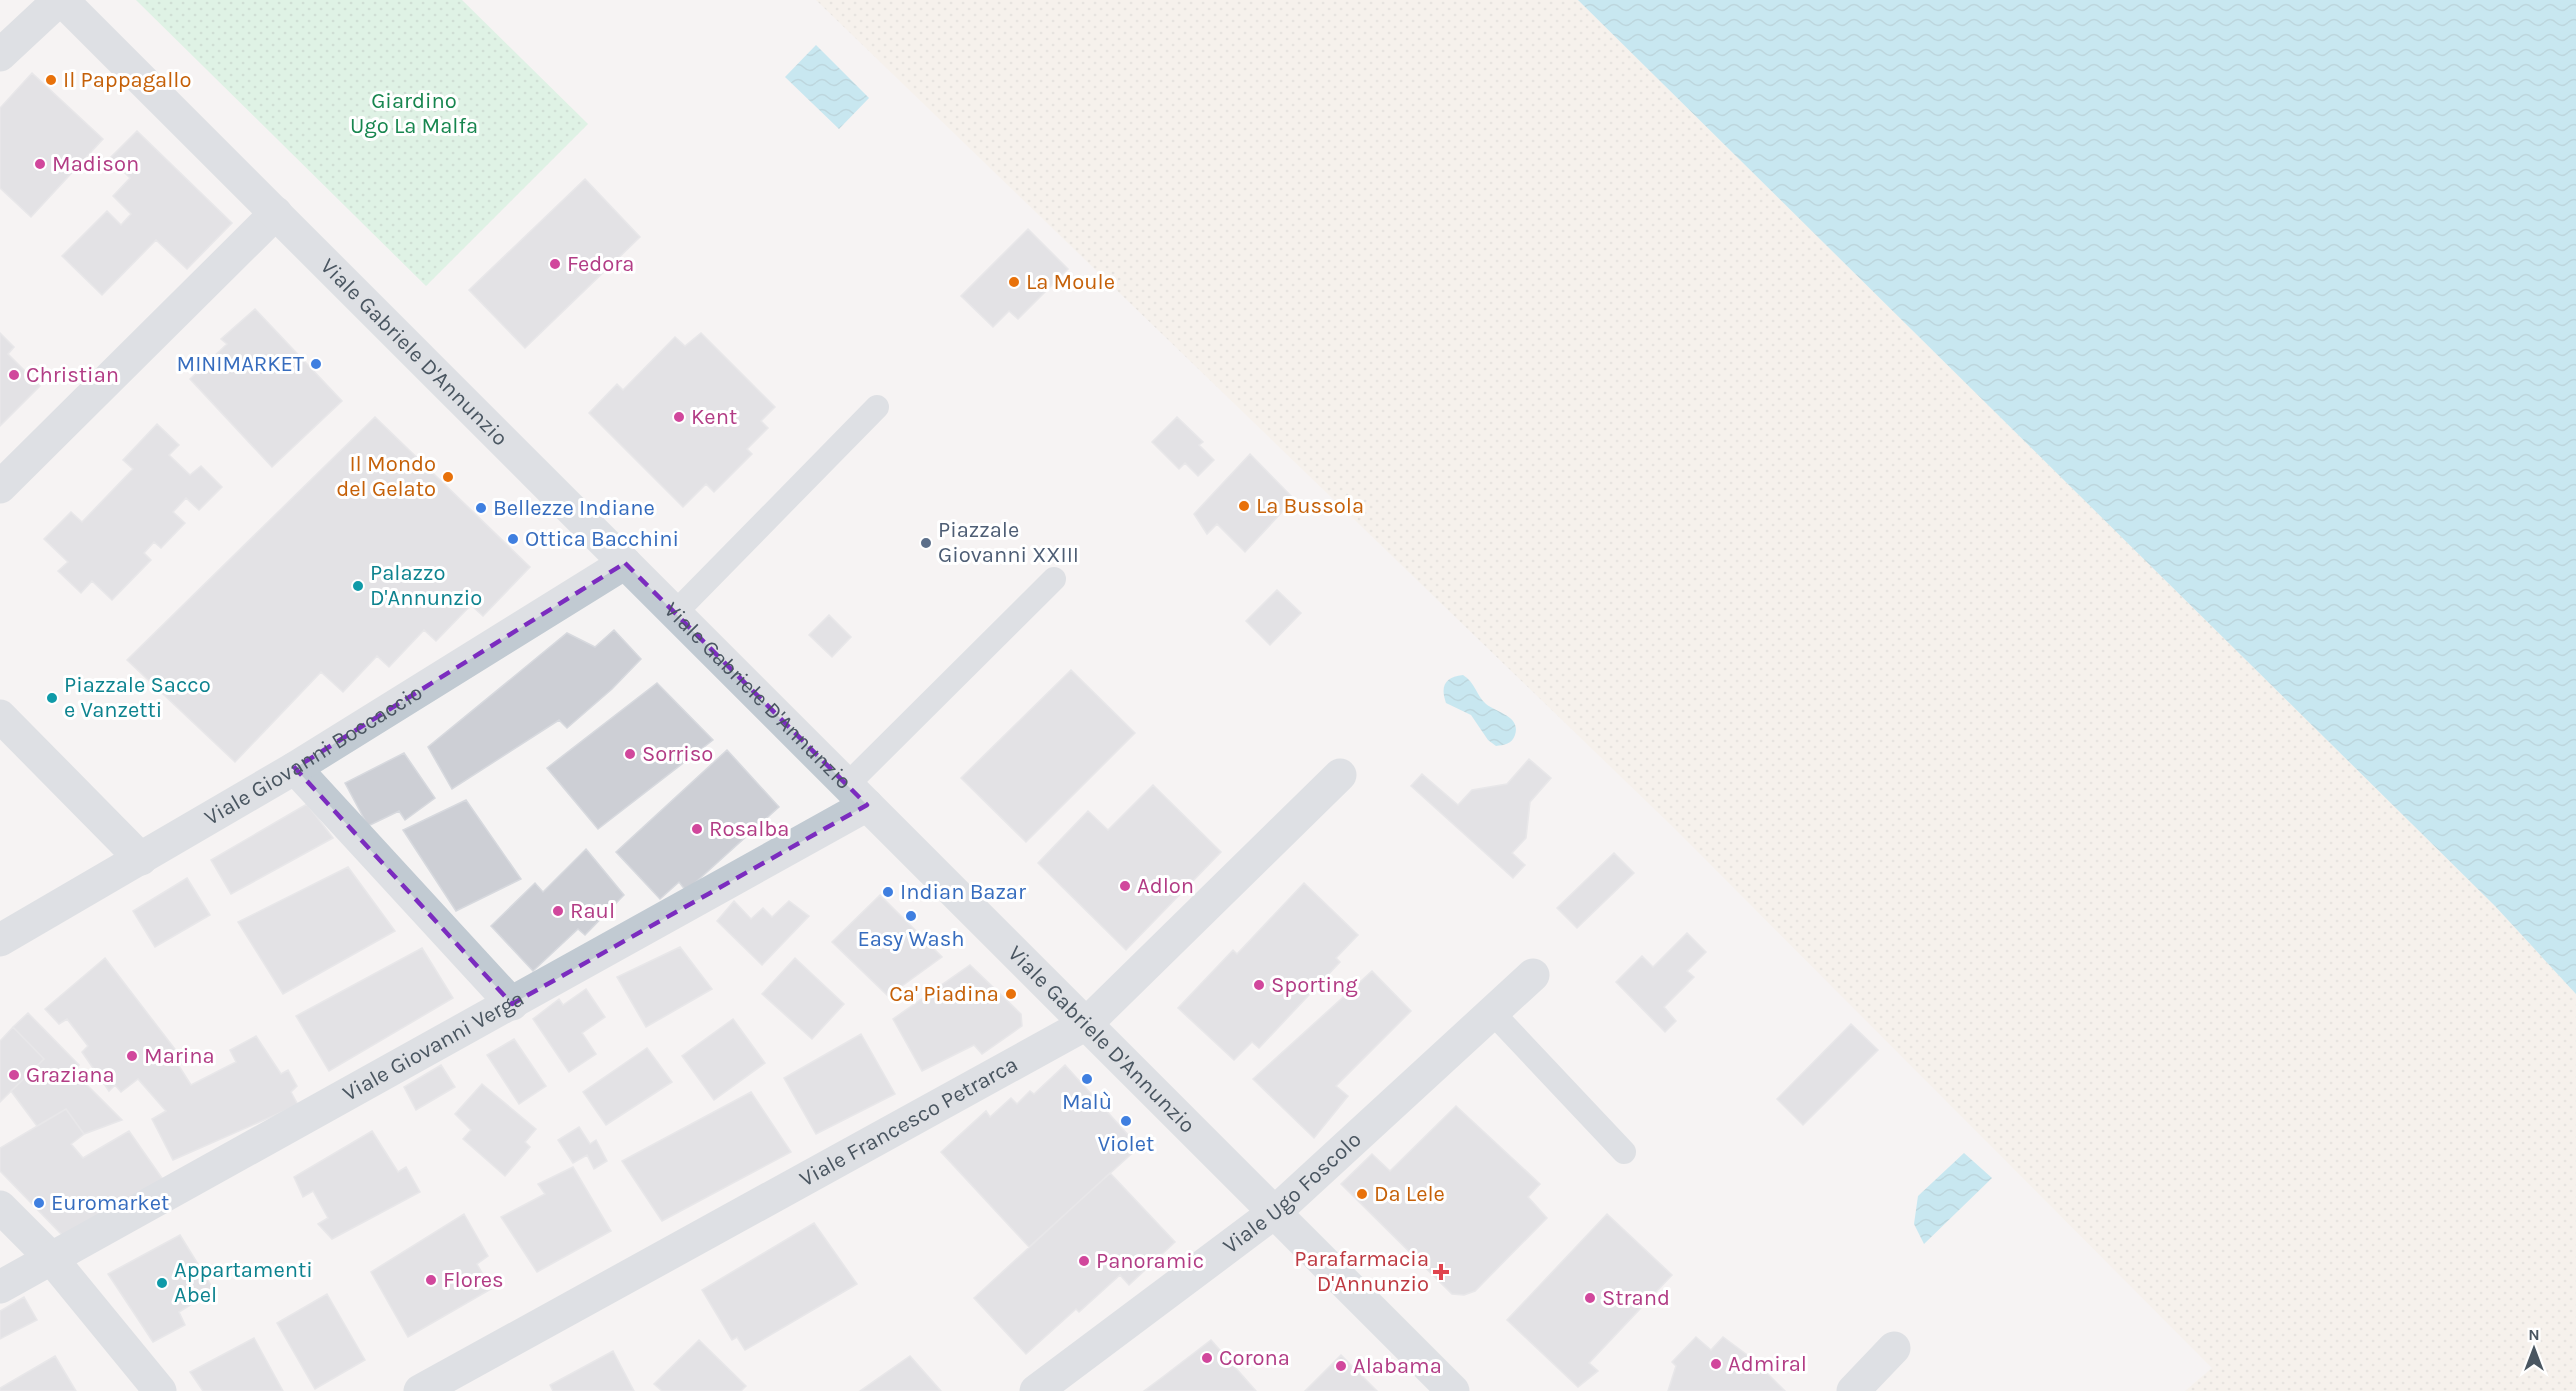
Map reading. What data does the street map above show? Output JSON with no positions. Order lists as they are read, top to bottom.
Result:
{
  "streets": {
    "street": [
      "Viale Gabriele D'Annunzio",
      "Viale Giovanni Boccaccio",
      "Viale Giovanni Verga",
      "Viale Francesco Petrarca",
      "Viale Ugo Foscolo"
    ]
  },
  "crossings": [
    ["Viale Gabriele D'Annunzio", "Viale Giovanni Boccaccio"],
    ["Viale Gabriele D'Annunzio", "Viale Giovanni Verga"],
    ["Viale Gabriele D'Annunzio", "Viale Francesco Petrarca"],
    ["Viale Gabriele D'Annunzio", "Viale Ugo Foscolo"]
  ],
  "parks": ["Giardino Ugo La Malfa"],
  "places": {
    "other": [
      "Il Pappagallo",
      "Madison",
      "Fedora",
      "La Moule",
      "MINIMARKET",
      "Christian",
      "Kent",
      "Il Mondo del Gelato",
      "La Bussola",
      "Bellezze Indiane",
      "Ottica Bacchini",
      "Piazzale Giovanni XXIII",
      "Palazzo D'Annunzio",
      "Piazzale Sacco e Vanzetti",
      "Sorriso",
      "Rosalba",
      "Adlon",
      "Indian Bazar",
      "Raul",
      "Easy Wash",
      "Sporting",
      "Ca' Piadina",
      "Marina",
      "Graziana",
      "Malù",
      "Violet",
      "Da Lele",
      "Euromarket",
      "Panoramic",
      "Flores",
      "Appartamenti Abel",
      "Strand",
      "Corona",
      "Admiral",
      "Alabama"
    ],
    "health": ["Parafarmacia D'Annunzio"]
  },
  "north": "top"
}
